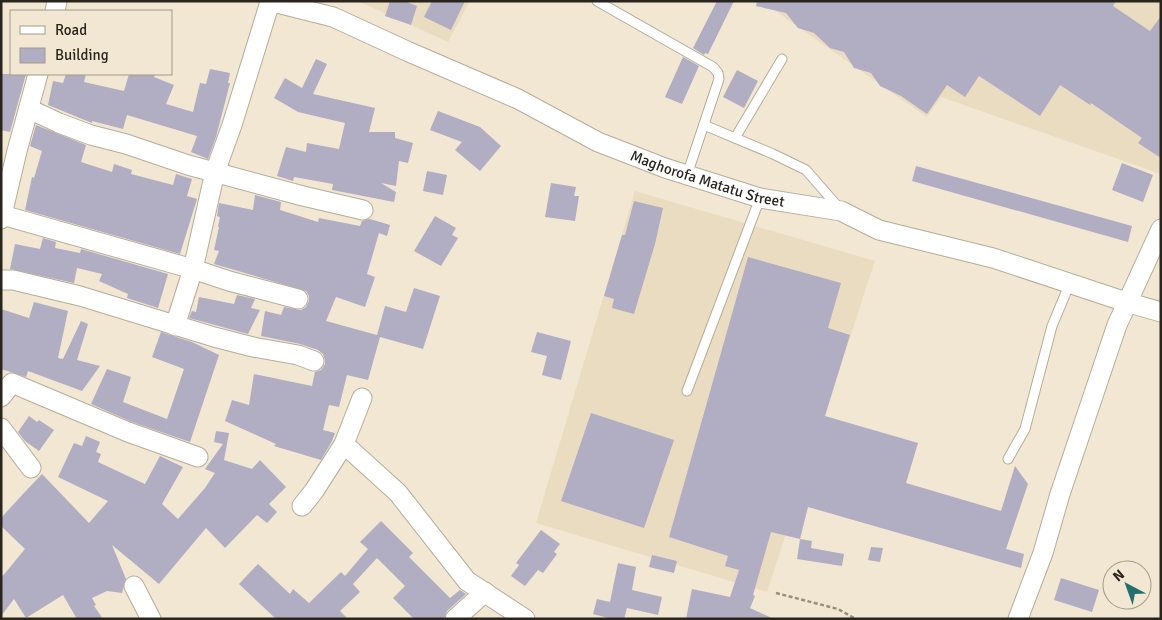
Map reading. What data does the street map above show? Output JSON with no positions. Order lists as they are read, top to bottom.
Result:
{
  "streets": {
    "street": ["Maghorofa Matatu Street"]
  },
  "legend": ["Road", "Building"],
  "north": "top left"
}
